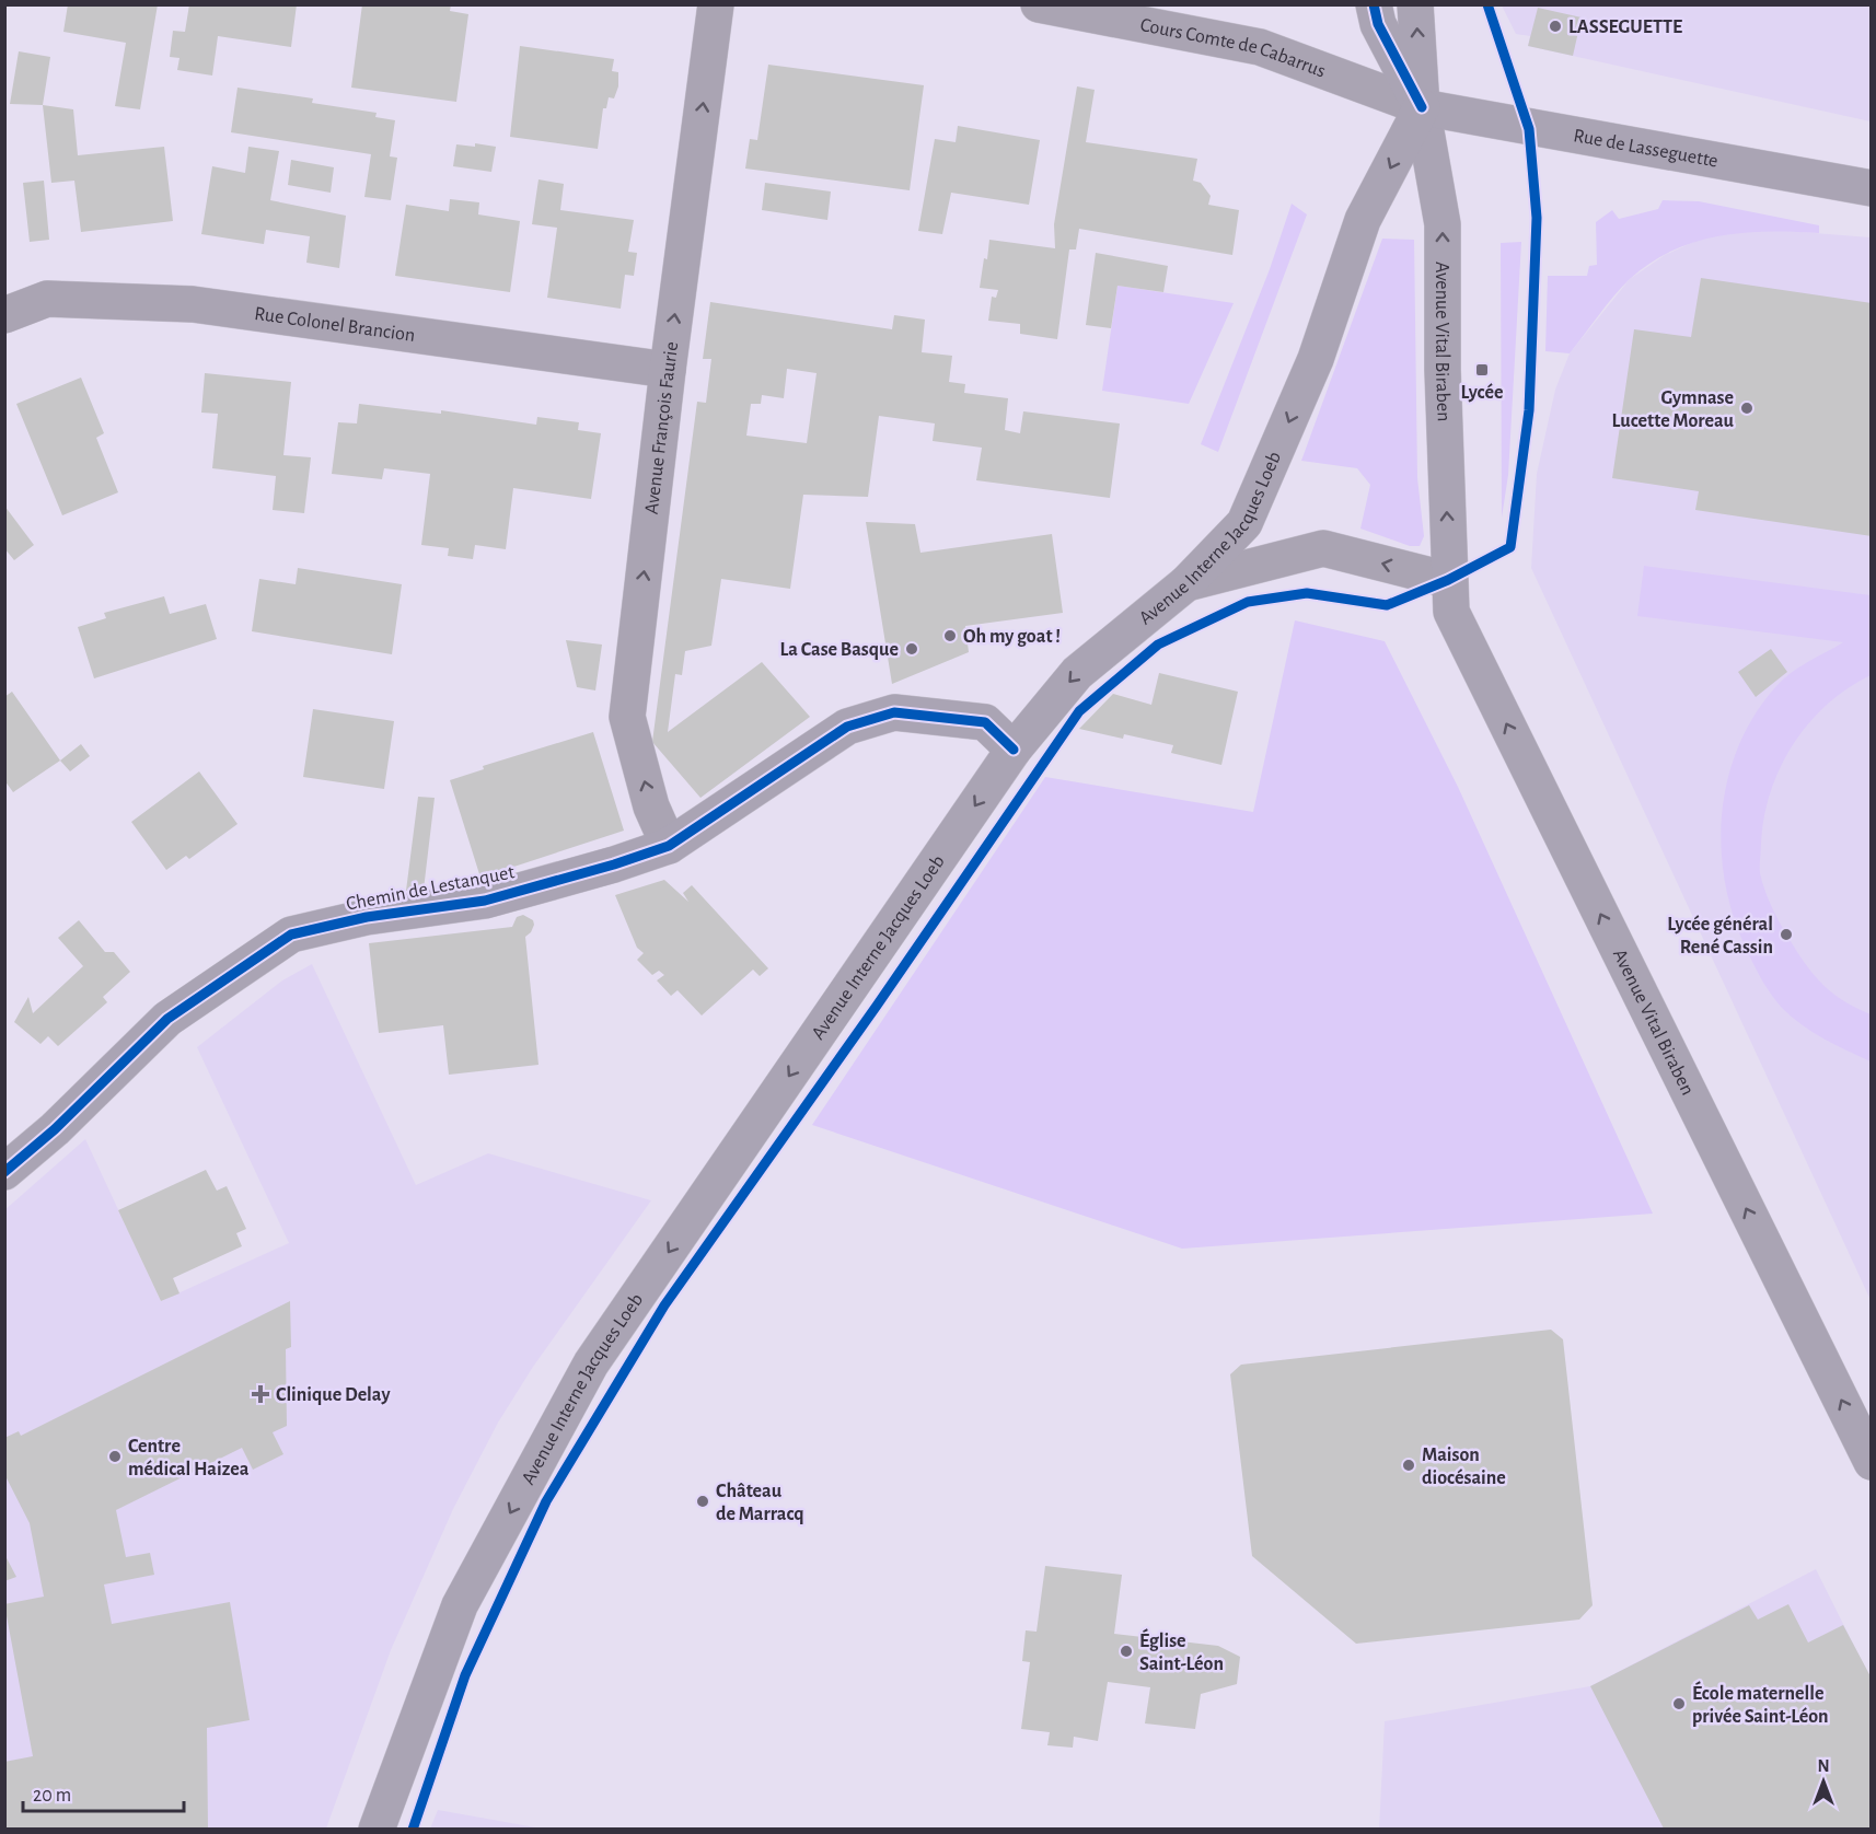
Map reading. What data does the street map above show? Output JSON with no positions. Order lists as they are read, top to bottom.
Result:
{
  "streets": {
    "main road": [
      "Rue de Lasseguette",
      "Avenue Vital Biraben",
      "Avenue Interne Jacques Loeb",
      "Chemin de Lestanquet"
    ],
    "street": ["Cours Comte de Cabarrus", "Rue Colonel Brancion", "Avenue François Faurie"]
  },
  "crossings": [
    ["Cours Comte de Cabarrus", "Rue de Lasseguette"],
    ["Cours Comte de Cabarrus", "Avenue Vital Biraben"],
    ["Cours Comte de Cabarrus", "Avenue Interne Jacques Loeb"],
    ["Rue de Lasseguette", "Avenue Vital Biraben"],
    ["Rue de Lasseguette", "Avenue Interne Jacques Loeb"],
    ["Rue Colonel Brancion", "Avenue François Faurie"],
    ["Avenue Vital Biraben", "Avenue Interne Jacques Loeb"],
    ["Avenue François Faurie", "Chemin de Lestanquet"],
    ["Avenue Interne Jacques Loeb", "Chemin de Lestanquet"]
  ],
  "one_way": ["Avenue Vital Biraben", "Avenue François Faurie", "Avenue Interne Jacques Loeb"],
  "places": {
    "other": [
      "LASSEGUETTE",
      "Gymnase Lucette Moreau",
      "Oh my goat !",
      "La Case Basque",
      "Lycée général René Cassin",
      "Centre médical Haizea",
      "Maison diocésaine",
      "Château de Marracq",
      "Église Saint-Léon",
      "École maternelle privée Saint-Léon"
    ],
    "transit": ["Lycée"],
    "health": ["Clinique Delay"]
  },
  "scale_bar": "20 m",
  "north": "top"
}
